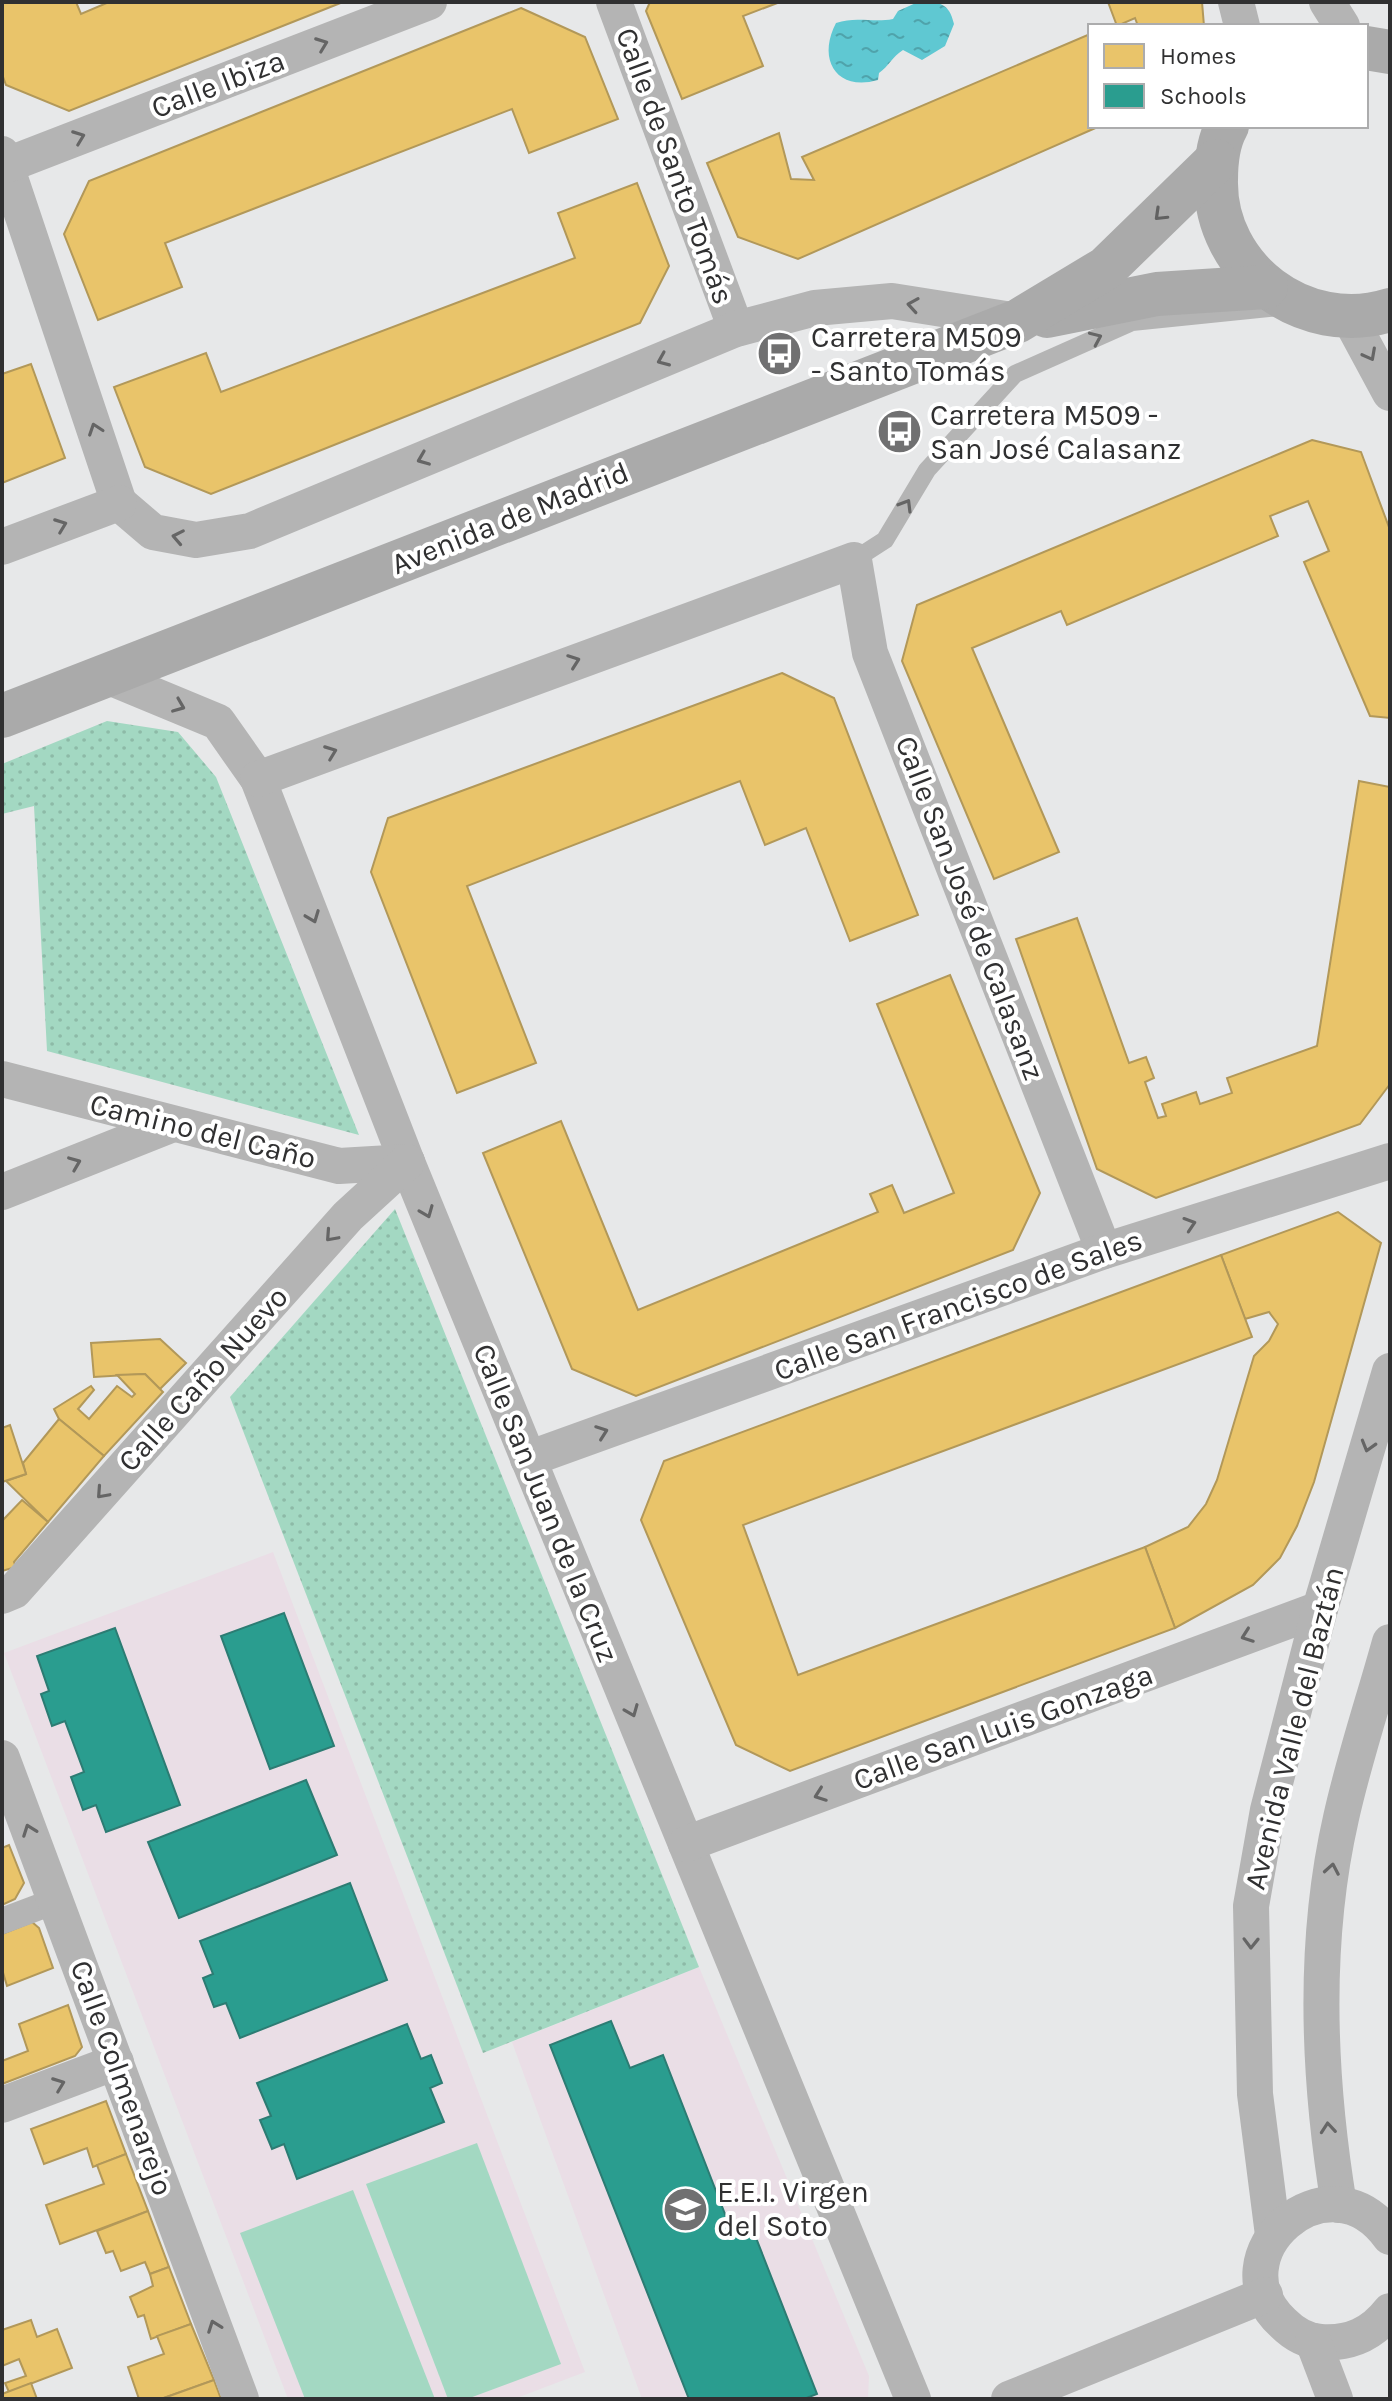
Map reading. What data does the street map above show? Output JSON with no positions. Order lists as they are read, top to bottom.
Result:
{
  "streets": {
    "main road": ["Avenida de Madrid"],
    "street": [
      "Calle Ibiza",
      "Calle de Santo Tomás",
      "Calle San José de Calasanz",
      "Camino del Caño",
      "Calle San Francisco de Sales",
      "Calle Caño Nuevo",
      "Calle San Juan de la Cruz",
      "Calle San Luis Gonzaga",
      "Avenida Valle del Baztán",
      "Calle Colmenarejo"
    ]
  },
  "crossings": [
    ["Calle de Santo Tomás", "Avenida de Madrid"],
    ["Avenida de Madrid", "Calle San Juan de la Cruz"],
    ["Calle San José de Calasanz", "Calle San Francisco de Sales"],
    ["Camino del Caño", "Calle Caño Nuevo"],
    ["Camino del Caño", "Calle San Juan de la Cruz"],
    ["Calle San Francisco de Sales", "Calle San Juan de la Cruz"],
    ["Calle Caño Nuevo", "Calle San Juan de la Cruz"],
    ["Calle San Juan de la Cruz", "Calle San Luis Gonzaga"],
    ["Calle San Luis Gonzaga", "Avenida Valle del Baztán"]
  ],
  "one_way": [
    "Calle Ibiza",
    "Calle San Francisco de Sales",
    "Calle San Juan de la Cruz",
    "Calle San Luis Gonzaga",
    "Calle Colmenarejo"
  ],
  "places": {
    "bus stop": ["Carretera M509 - Santo Tomás", "Carretera M509 - San José Calasanz"],
    "school or university": ["E.E.I. Virgen del Soto"]
  },
  "legend": ["Homes", "Schools"]
}
